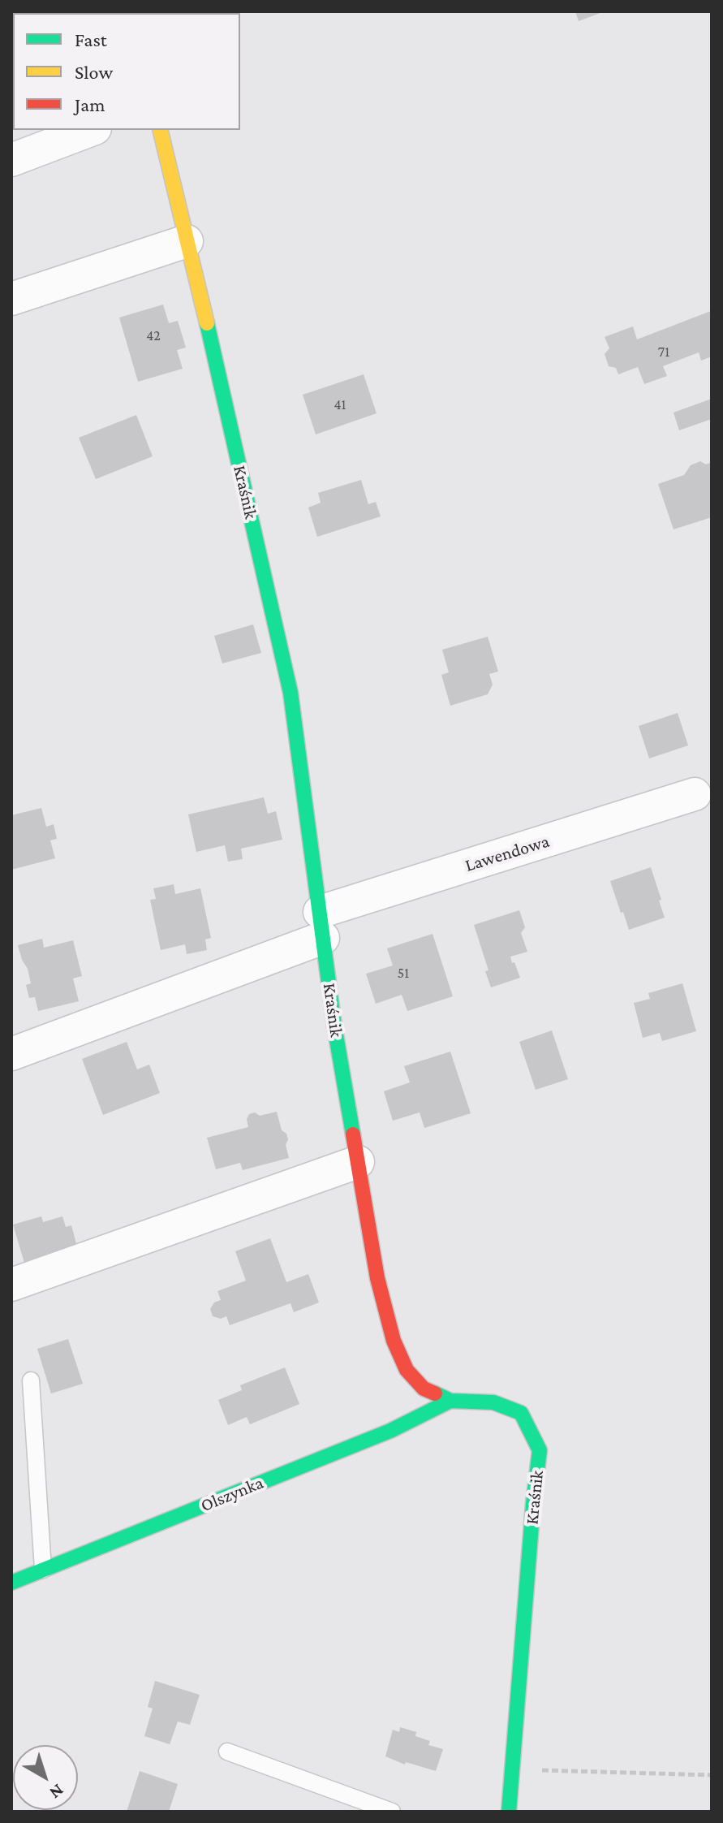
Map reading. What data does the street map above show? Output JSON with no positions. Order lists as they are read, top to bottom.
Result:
{
  "streets": {
    "street": ["Kraśnik", "Lawendowa", "Olszynka"]
  },
  "crossings": [
    ["Kraśnik", "Lawendowa"],
    ["Kraśnik", "Olszynka"]
  ],
  "house_numbers": [
    "42",
    "71",
    "41",
    "51"
  ],
  "legend": ["Fast", "Slow", "Jam"],
  "north": "bottom right"
}
